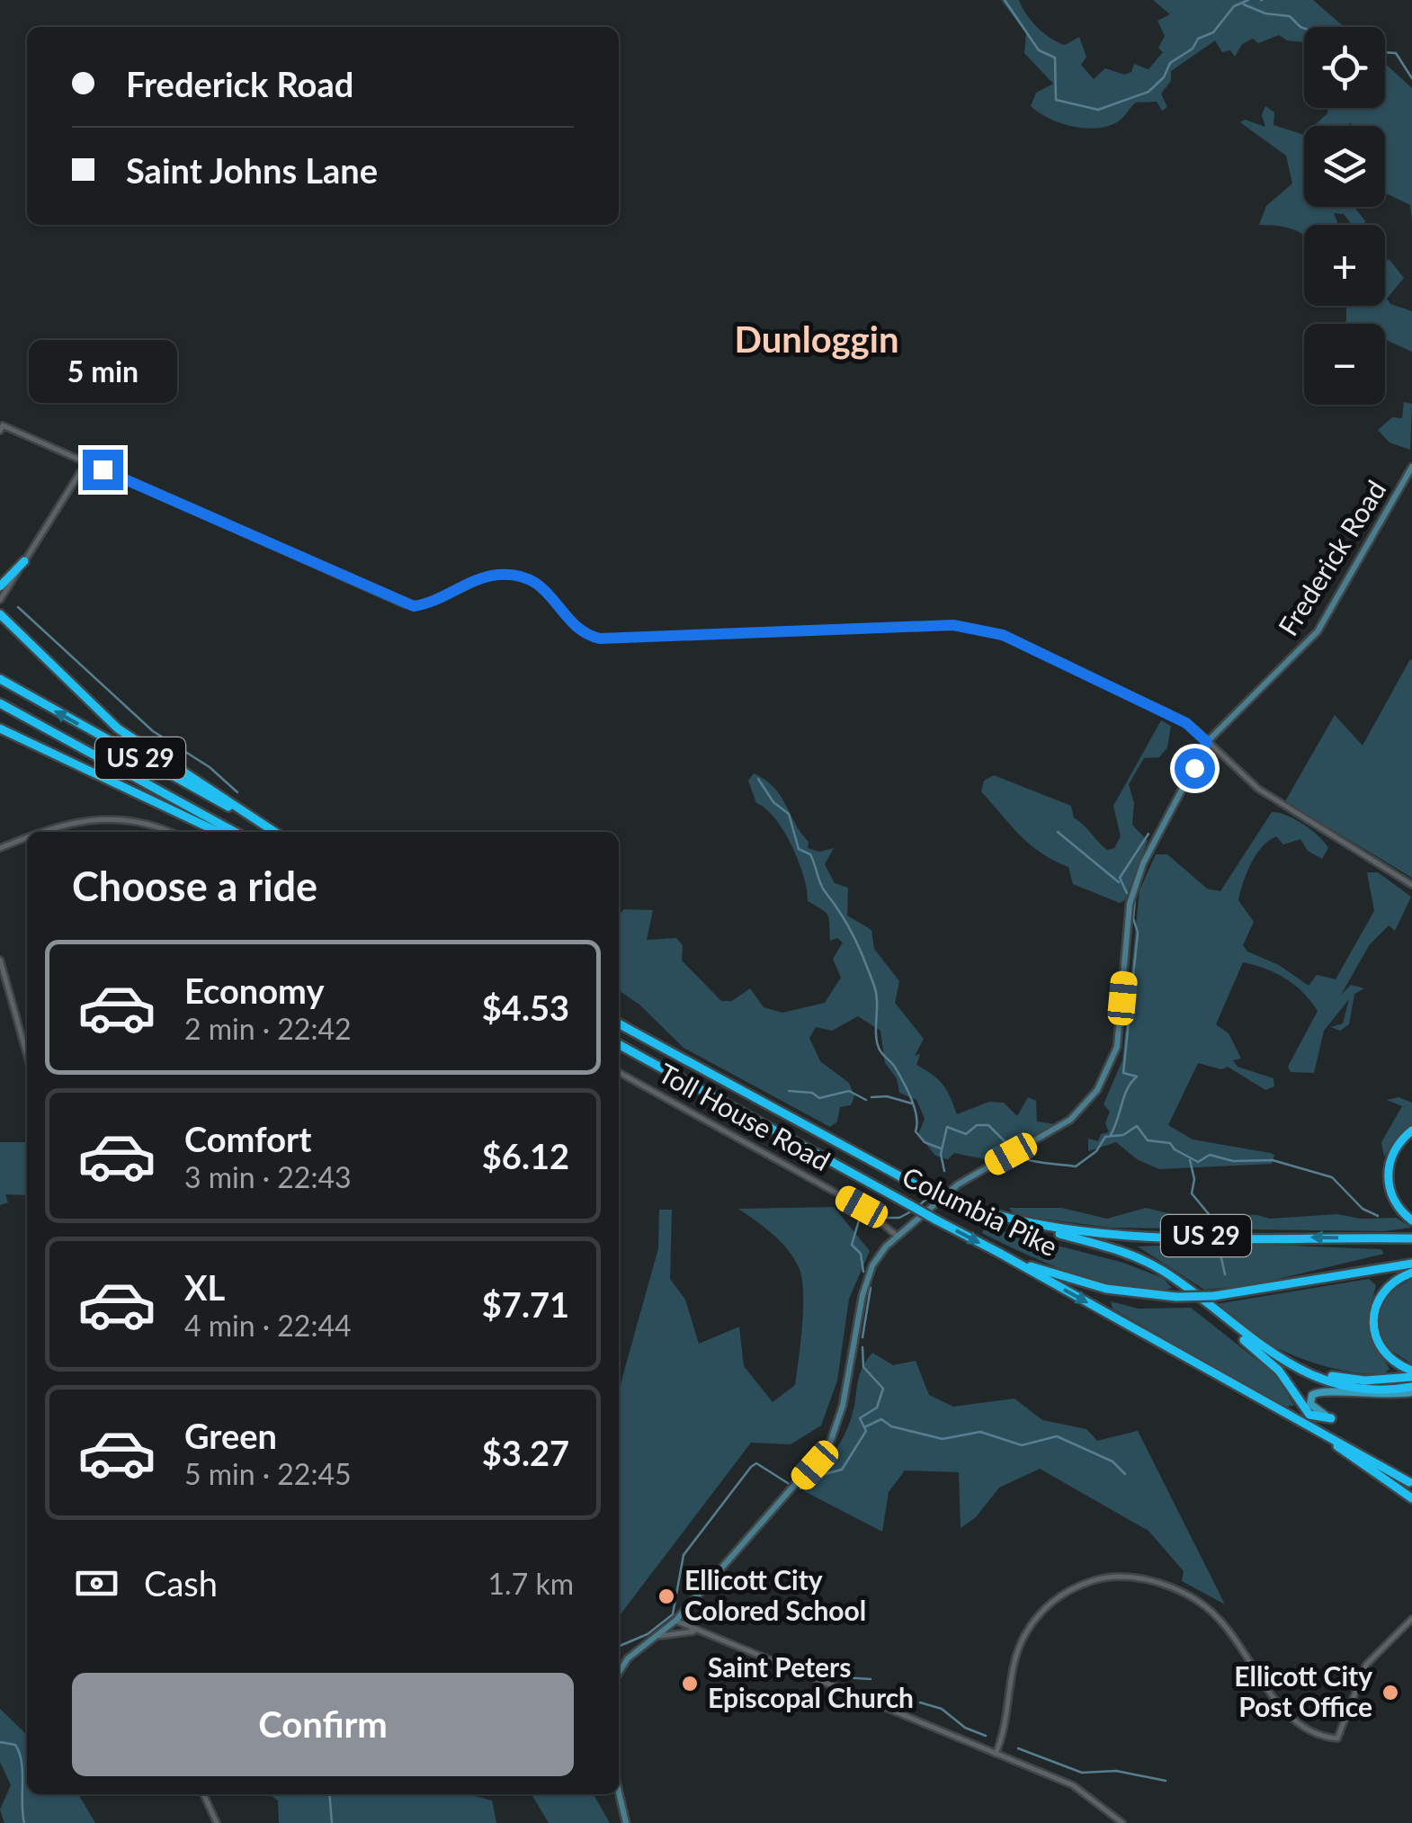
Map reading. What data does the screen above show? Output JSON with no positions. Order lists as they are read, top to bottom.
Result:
{
  "streets": {
    "highway": ["US 29", "Columbia Pike"],
    "main road": ["Frederick Road"],
    "street": ["Toll House Road"]
  },
  "crossings": [
    ["Frederick Road", "Toll House Road"]
  ],
  "districts": ["Dunloggin"],
  "places": ["Ellicott City Colored School", "Saint Peters Episcopal Church", "Ellicott City Post Office"],
  "page": {
    "map_buttons": ["+", "−"],
    "banner": ["Frederick Road", "Saint Johns Lane"],
    "bubble": "5 min",
    "heading": "Choose a ride",
    "list": [
      {
        "name": "Economy",
        "note": "2 min · 22:42",
        "value": "$4.53"
      },
      {
        "name": "Comfort",
        "note": "3 min · 22:43",
        "value": "$6.12"
      },
      {
        "name": "XL",
        "note": "4 min · 22:44",
        "value": "$7.71"
      },
      {
        "name": "Green",
        "note": "5 min · 22:45",
        "value": "$3.27"
      }
    ],
    "pay": ["Cash", "1.7 km"],
    "buttons": "Confirm"
  }
}
